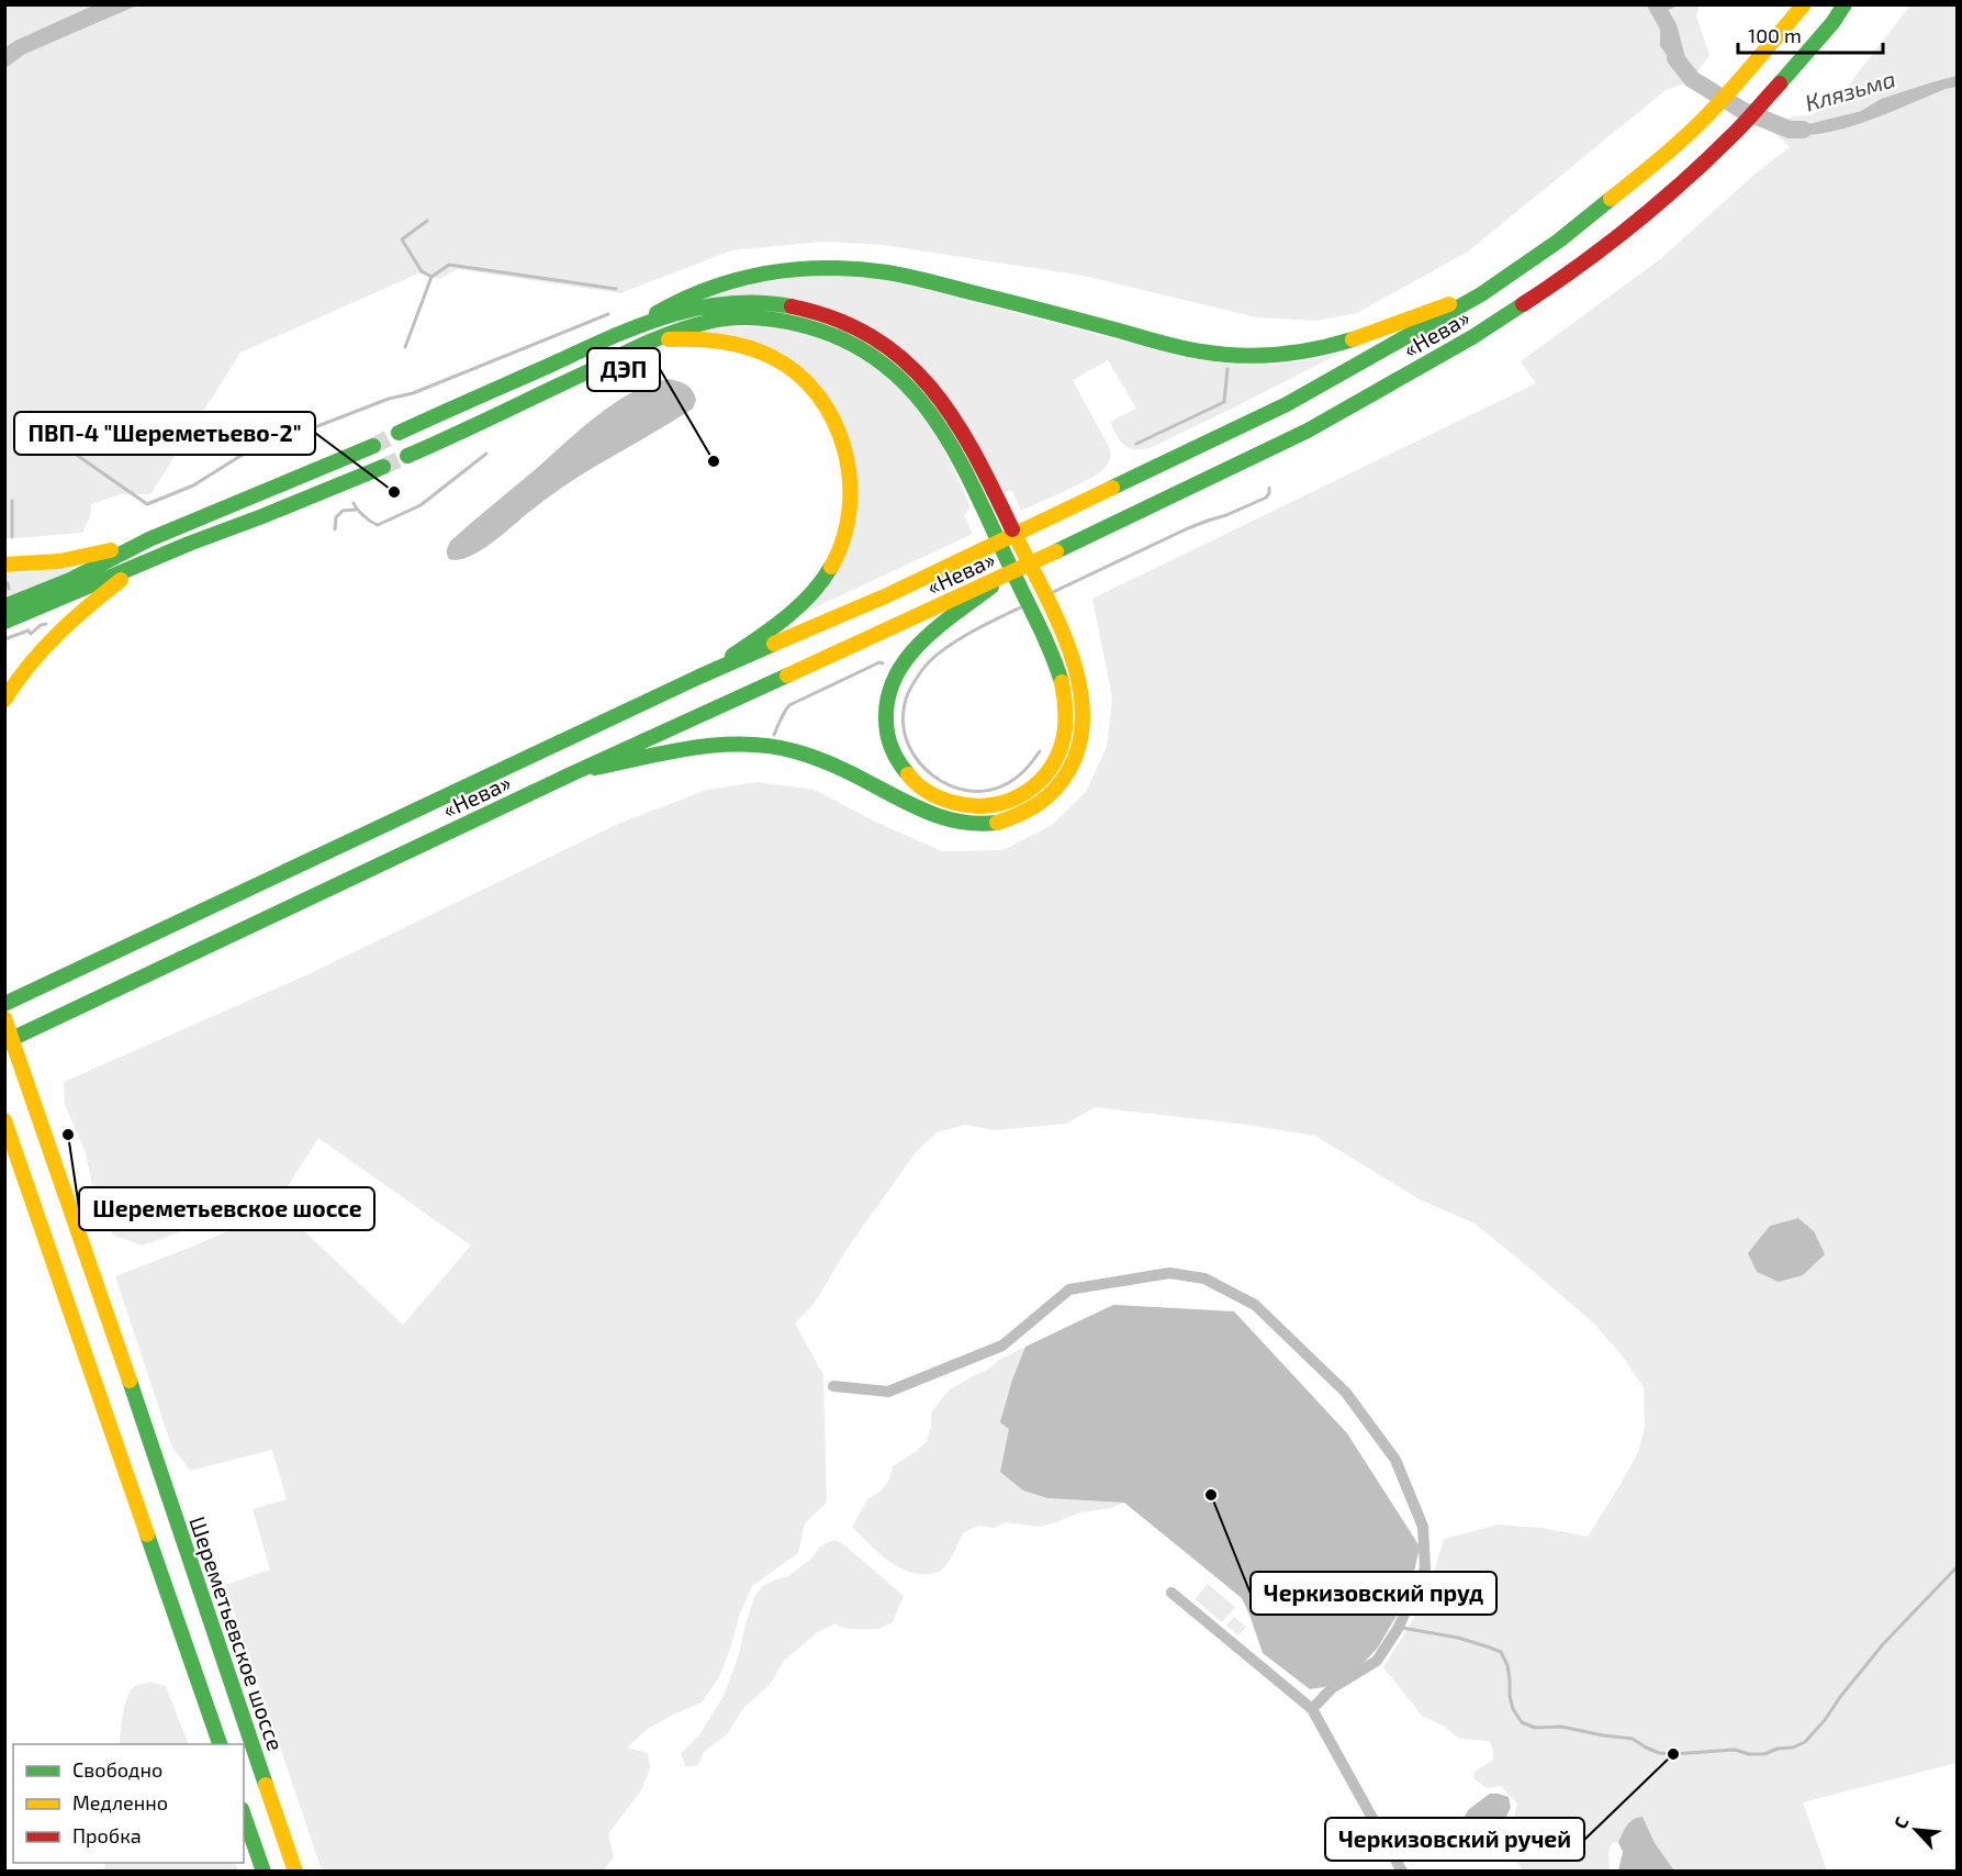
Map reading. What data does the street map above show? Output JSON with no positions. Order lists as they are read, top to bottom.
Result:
{
  "streets": {
    "main road": ["«Нева»", "Шереметьевское шоссе"]
  },
  "water": ["Клязьма"],
  "places": [
    "ДЭП",
    "ПВП-4 \"Шереметьево-2\"",
    "Шереметьевское шоссе",
    "Черкизовский пруд",
    "Черкизовский ручей"
  ],
  "legend": ["Свободно", "Медленно", "Пробка"],
  "scale_bar": "100 m",
  "north": "top left"
}
